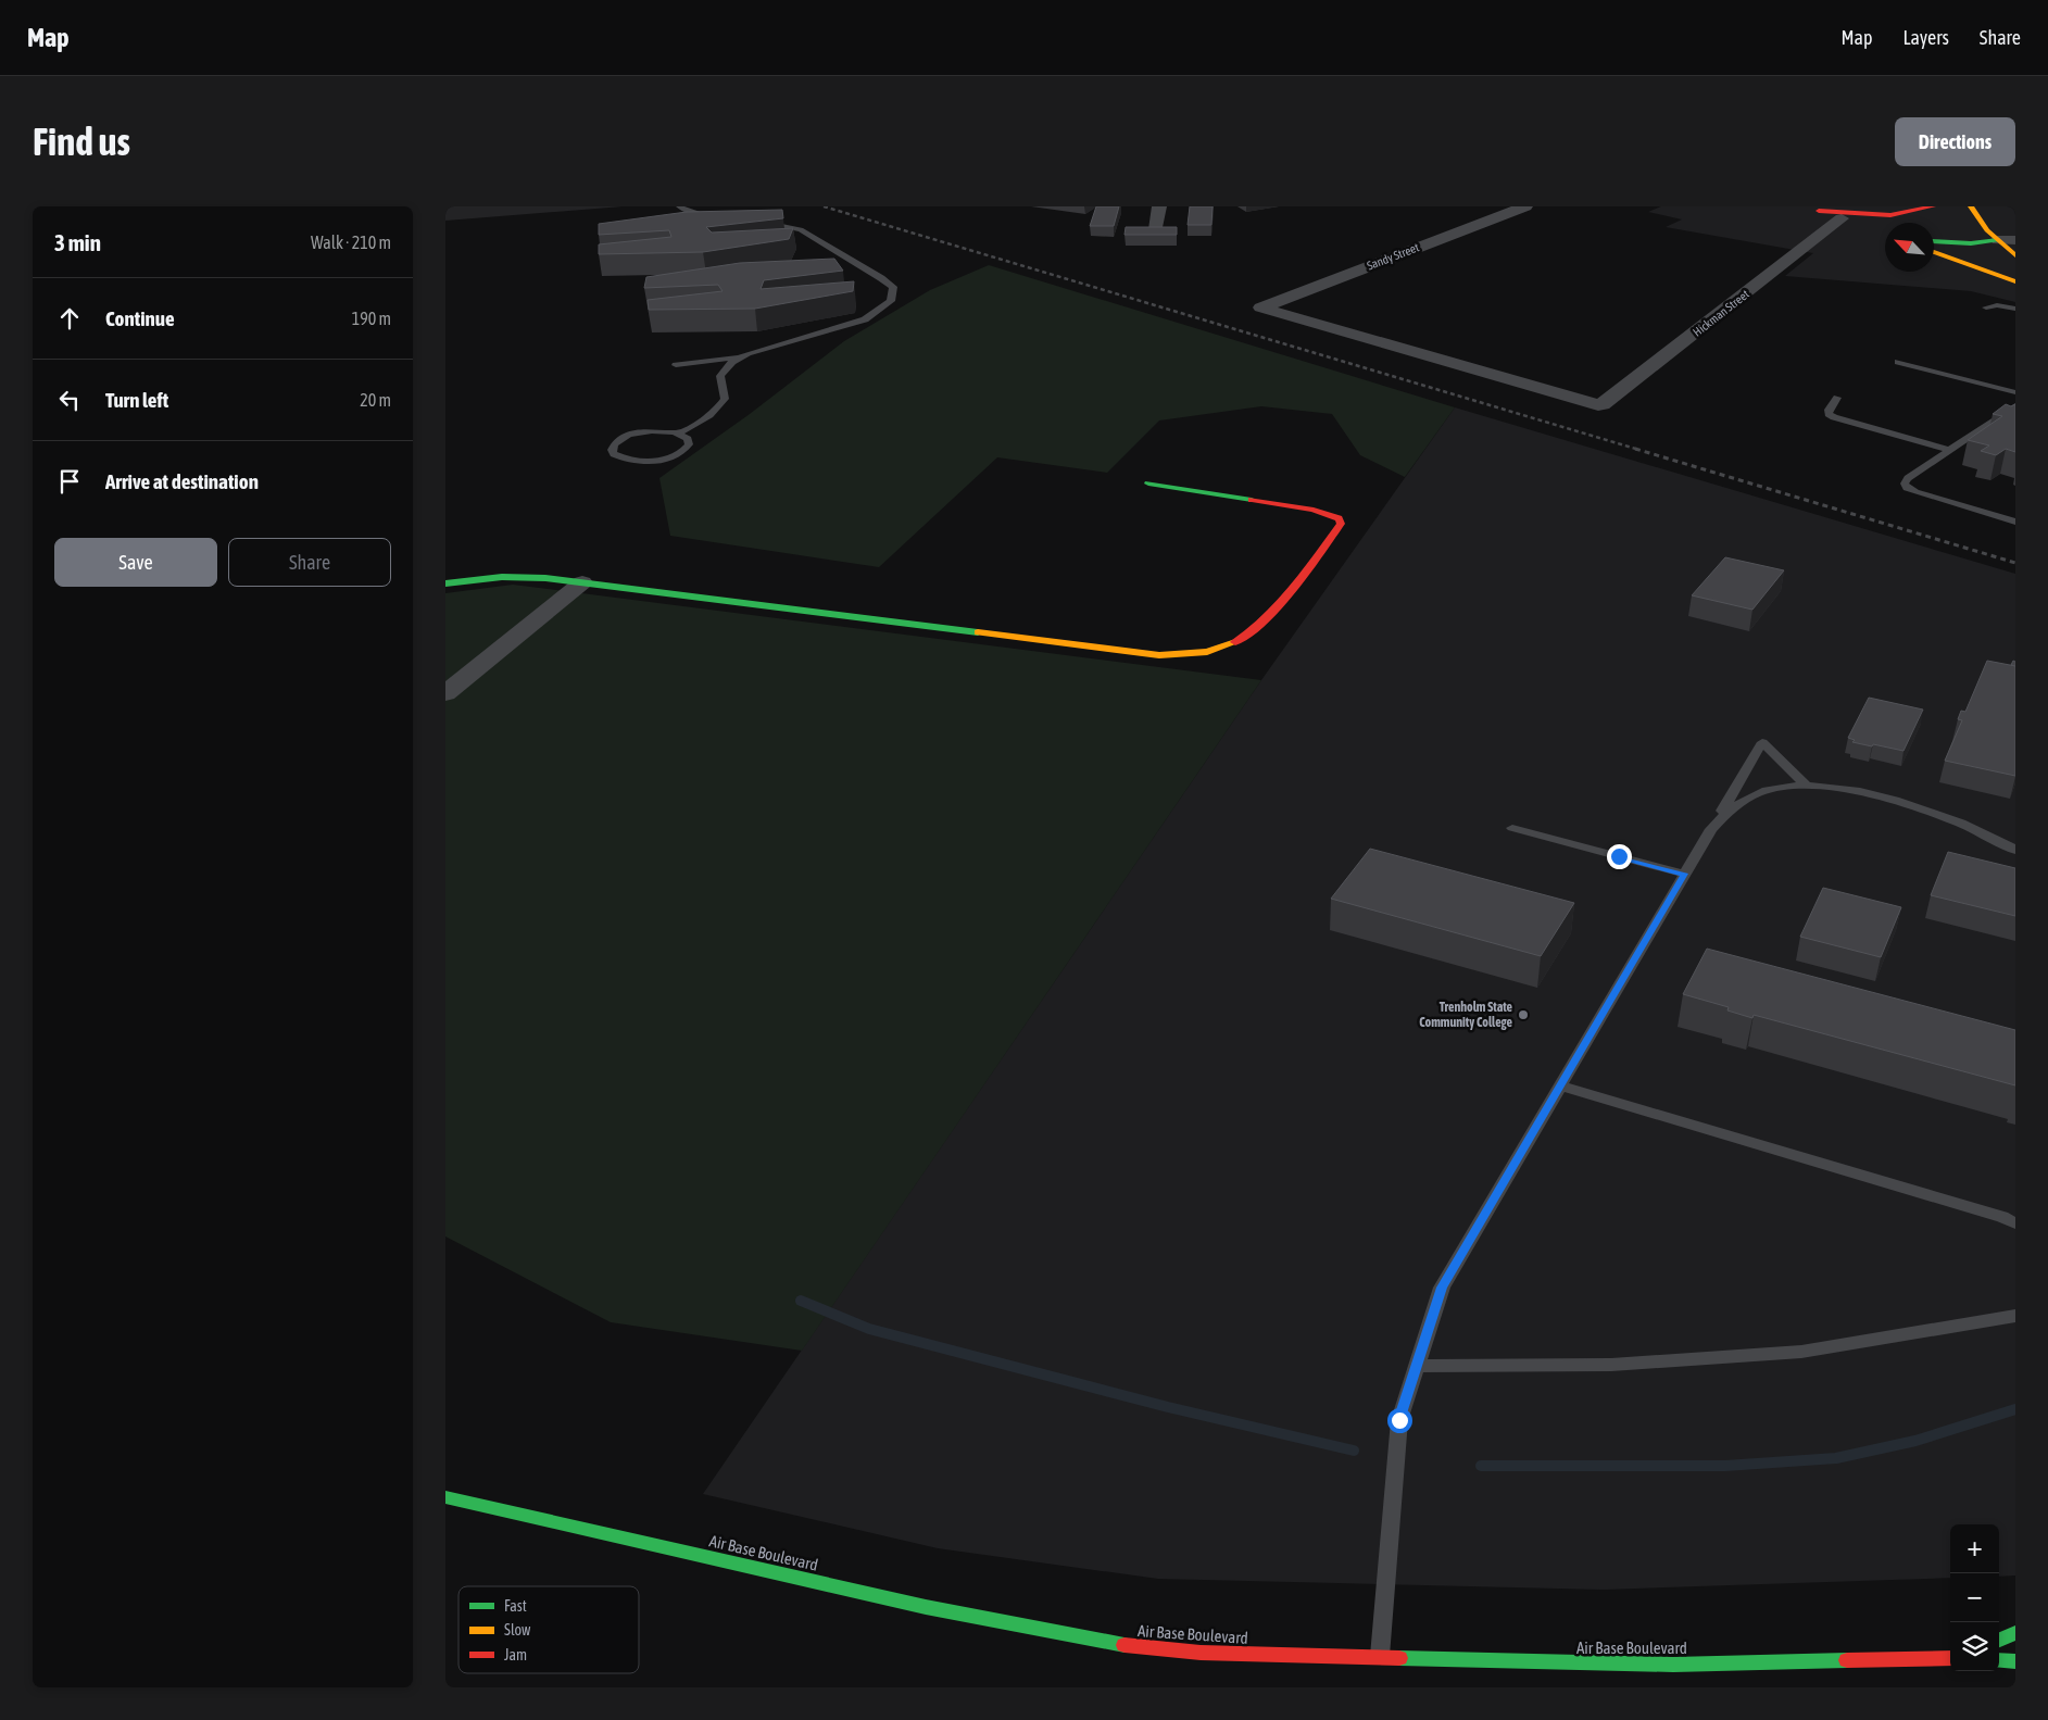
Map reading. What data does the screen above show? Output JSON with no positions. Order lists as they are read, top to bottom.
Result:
{
  "streets": {
    "street": ["Sandy Street", "Hickman Street", "Air Base Boulevard"]
  },
  "crossings": [
    ["Sandy Street", "Hickman Street"]
  ],
  "places": ["Trenholm State Community College"],
  "legend": ["Fast", "Slow", "Jam"],
  "north": "top left",
  "page": {
    "header": "Map",
    "nav": ["Map", "Layers", "Share"],
    "buttons": [
      "Directions",
      ["Save", "Share"]
    ],
    "title": "Find us",
    "heading": ["3 min", "Walk · 210 m"],
    "list": [
      ["Continue", "190 m"],
      ["Turn left", "20 m"],
      "Arrive at destination"
    ],
    "map_buttons": ["+", "−"]
  }
}
